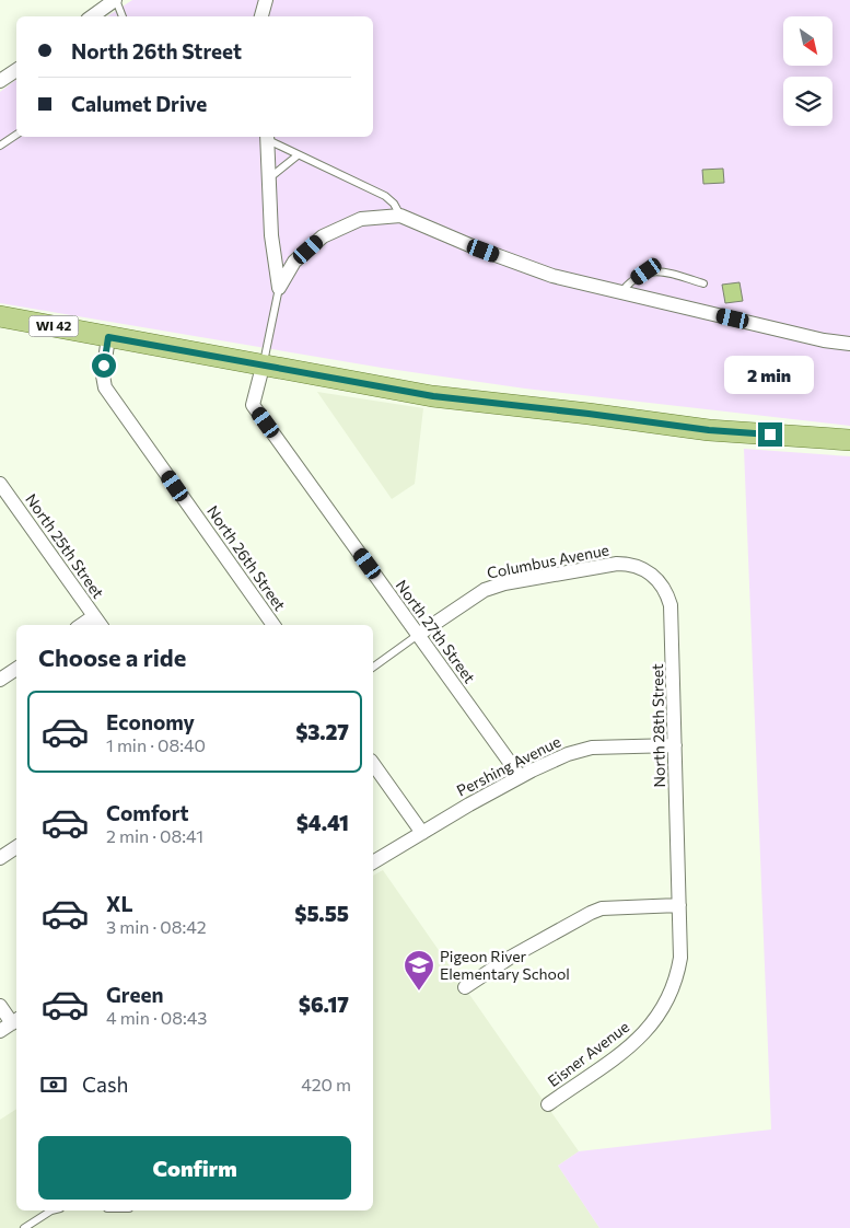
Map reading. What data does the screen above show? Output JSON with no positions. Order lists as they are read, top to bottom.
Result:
{
  "streets": {
    "main road": ["WI 42"],
    "street": [
      "North 25th Street",
      "North 26th Street",
      "Columbus Avenue",
      "North 27th Street",
      "North 28th Street",
      "Pershing Avenue",
      "Eisner Avenue"
    ]
  },
  "crossings": [
    ["WI 42", "North 26th Street"],
    ["WI 42", "North 27th Street"],
    ["Columbus Avenue", "North 27th Street"],
    ["Columbus Avenue", "North 28th Street"],
    ["North 27th Street", "Pershing Avenue"],
    ["North 28th Street", "Pershing Avenue"],
    ["North 28th Street", "Eisner Avenue"]
  ],
  "places": {
    "school or university": ["Pigeon River Elementary School"]
  },
  "north": "bottom right",
  "page": {
    "banner": ["North 26th Street", "Calumet Drive"],
    "bubble": "2 min",
    "heading": "Choose a ride",
    "list": [
      {
        "name": "Economy",
        "note": "1 min · 08:40",
        "value": "$3.27"
      },
      {
        "name": "Comfort",
        "note": "2 min · 08:41",
        "value": "$4.41"
      },
      {
        "name": "XL",
        "note": "3 min · 08:42",
        "value": "$5.55"
      },
      {
        "name": "Green",
        "note": "4 min · 08:43",
        "value": "$6.17"
      }
    ],
    "pay": ["Cash", "420 m"],
    "buttons": "Confirm"
  }
}
